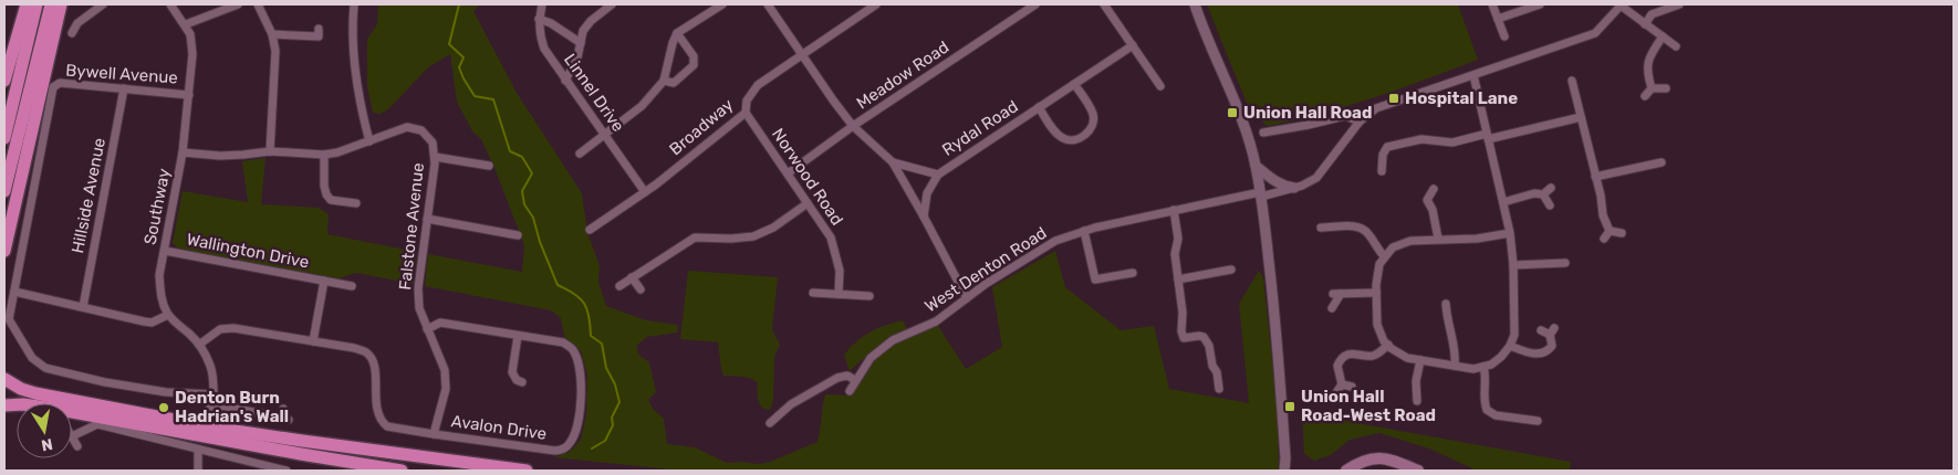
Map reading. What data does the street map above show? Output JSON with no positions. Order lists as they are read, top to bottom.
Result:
{
  "streets": {
    "street": [
      "Bywell Avenue",
      "Meadow Road",
      "Linnel Drive",
      "Broadway",
      "Rydal Road",
      "Norwood Road",
      "Hillside Avenue",
      "Southway",
      "Falstone Avenue",
      "Wallington Drive",
      "West Denton Road",
      "Avalon Drive"
    ]
  },
  "crossings": [
    ["Bywell Avenue", "Hillside Avenue"],
    ["Bywell Avenue", "Southway"],
    ["Meadow Road", "Norwood Road"],
    ["Linnel Drive", "Broadway"],
    ["Broadway", "Norwood Road"],
    ["Southway", "Falstone Avenue"],
    ["Southway", "Wallington Drive"],
    ["Falstone Avenue", "Avalon Drive"]
  ],
  "places": {
    "transit": ["Hospital Lane", "Union Hall Road", "Union Hall Road-West Road"],
    "other": ["Denton Burn Hadrian's Wall"]
  },
  "north": "bottom"
}
